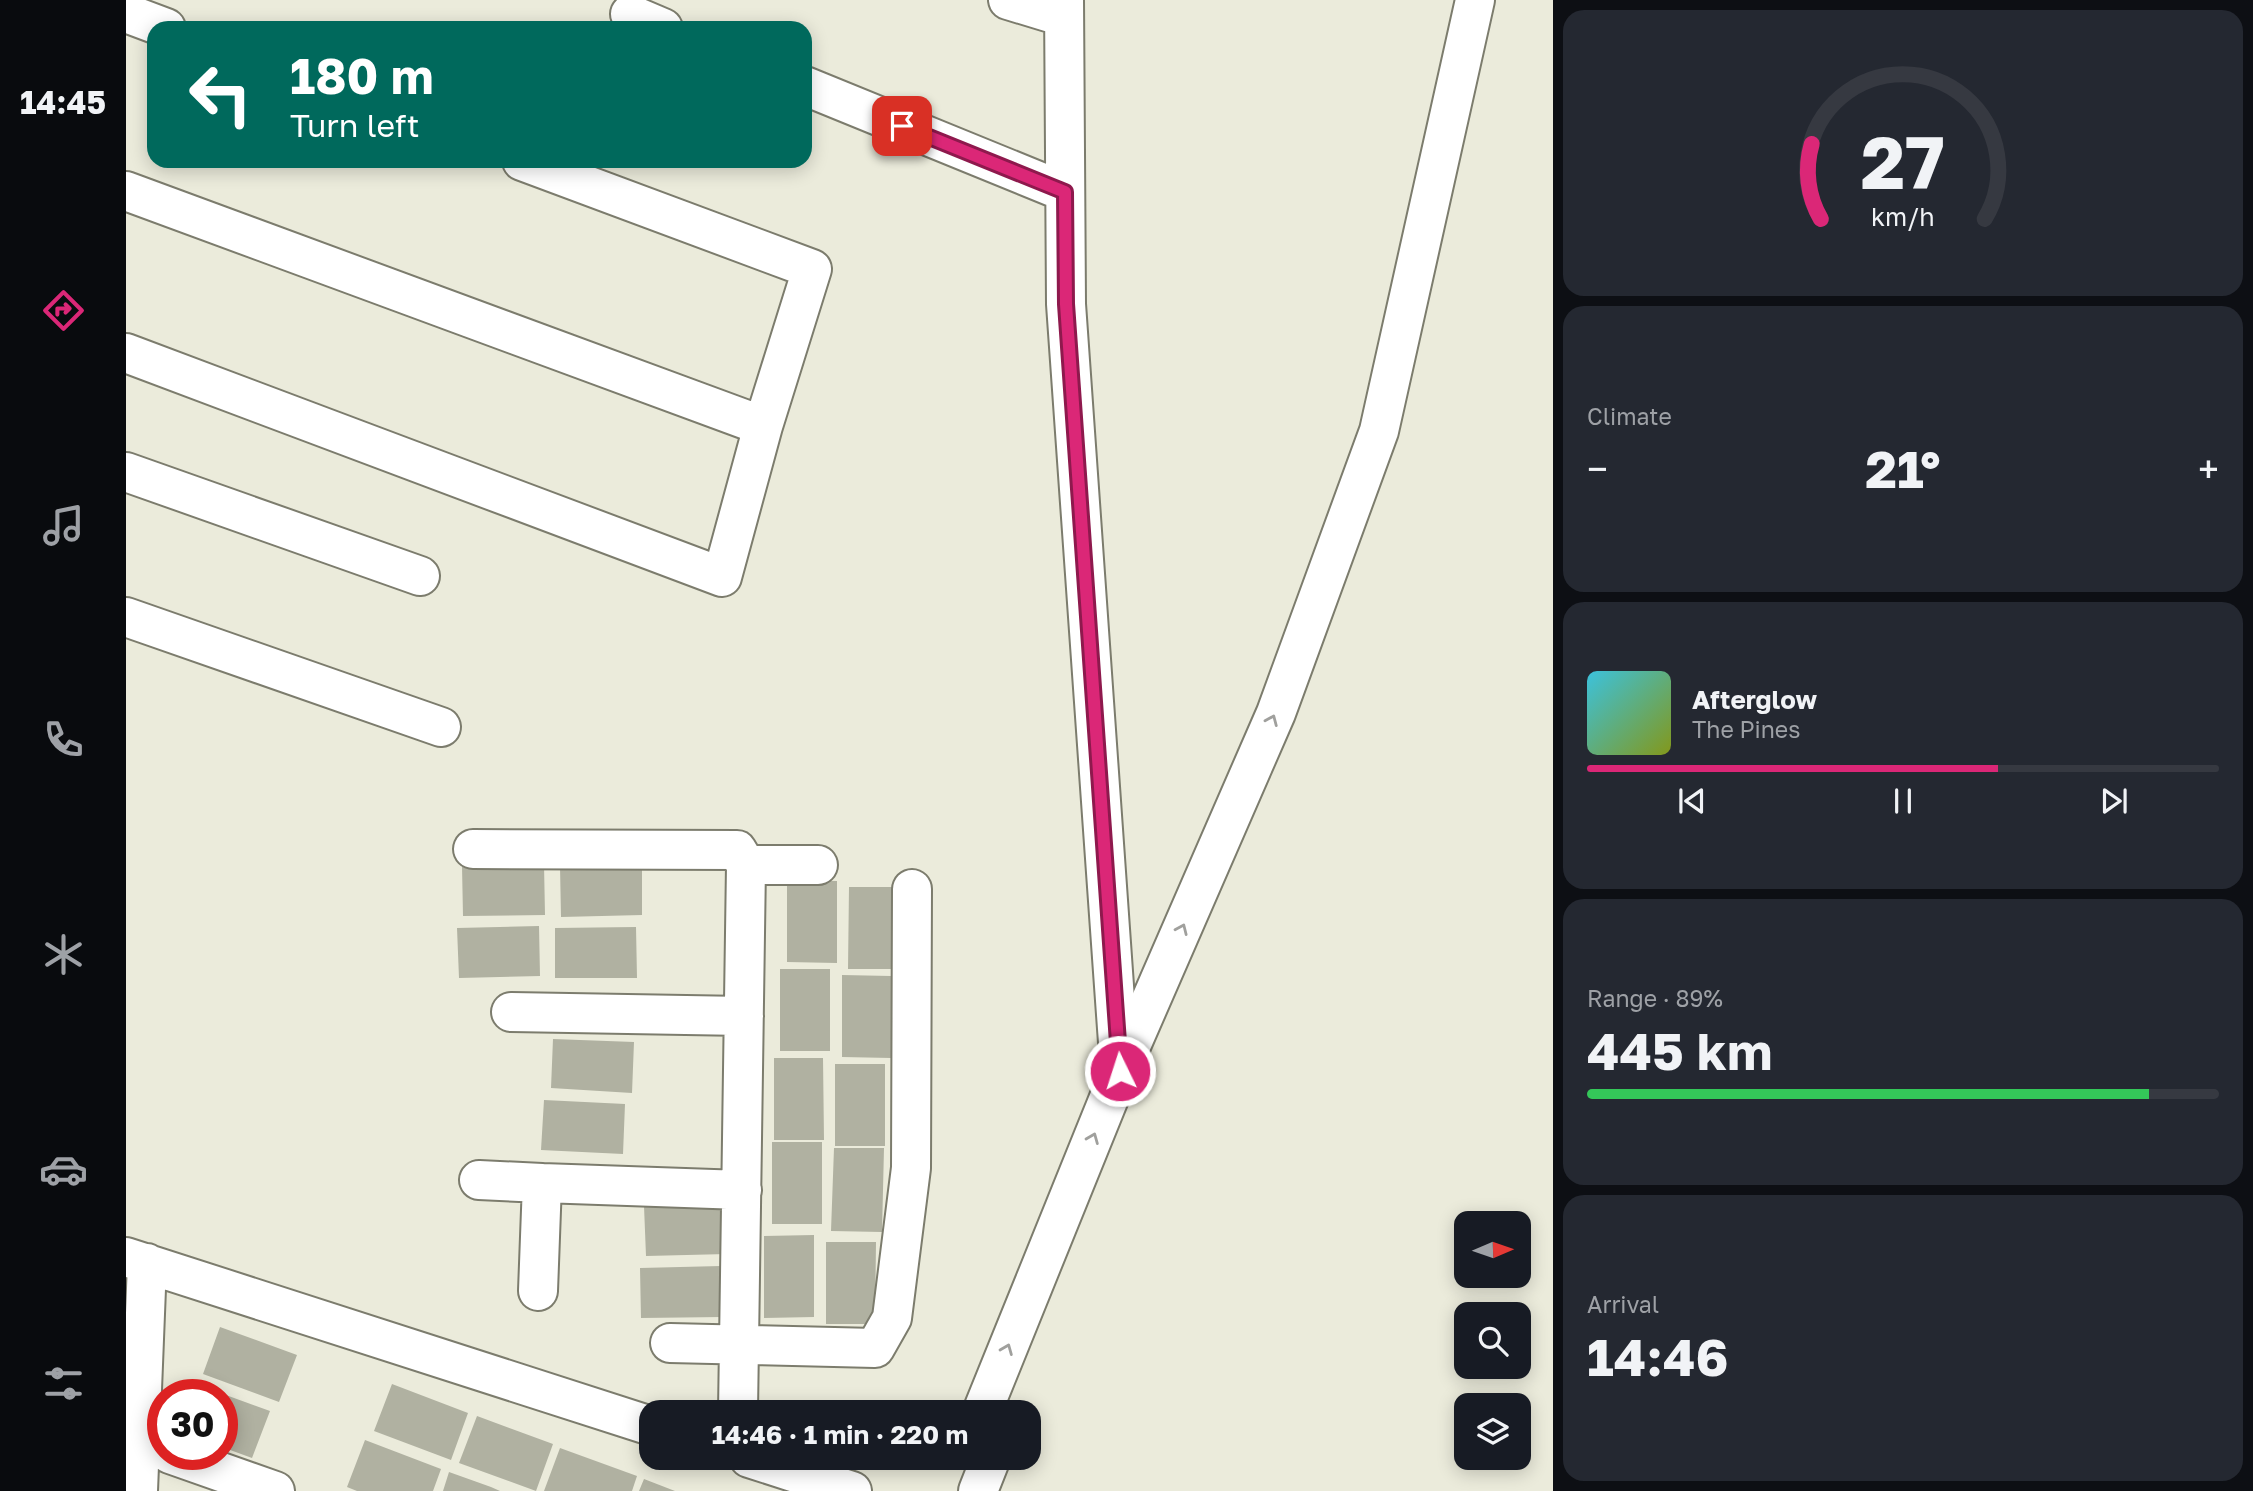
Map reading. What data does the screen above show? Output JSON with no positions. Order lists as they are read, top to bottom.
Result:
{
  "north": "right",
  "page": {
    "tabs": "14:45",
    "turn": ["180 m", "Turn left"],
    "tile": [
      "Climate",
      ["Range · 89%", "445 km"],
      ["Arrival", "14:46"]
    ],
    "heat": ["−", "21°", "+"],
    "song": ["Afterglow", "The Pines"],
    "limit": "30",
    "trip": "14:46 · 1 min · 220 m",
    "gauge": ["27", "km/h"]
  }
}
